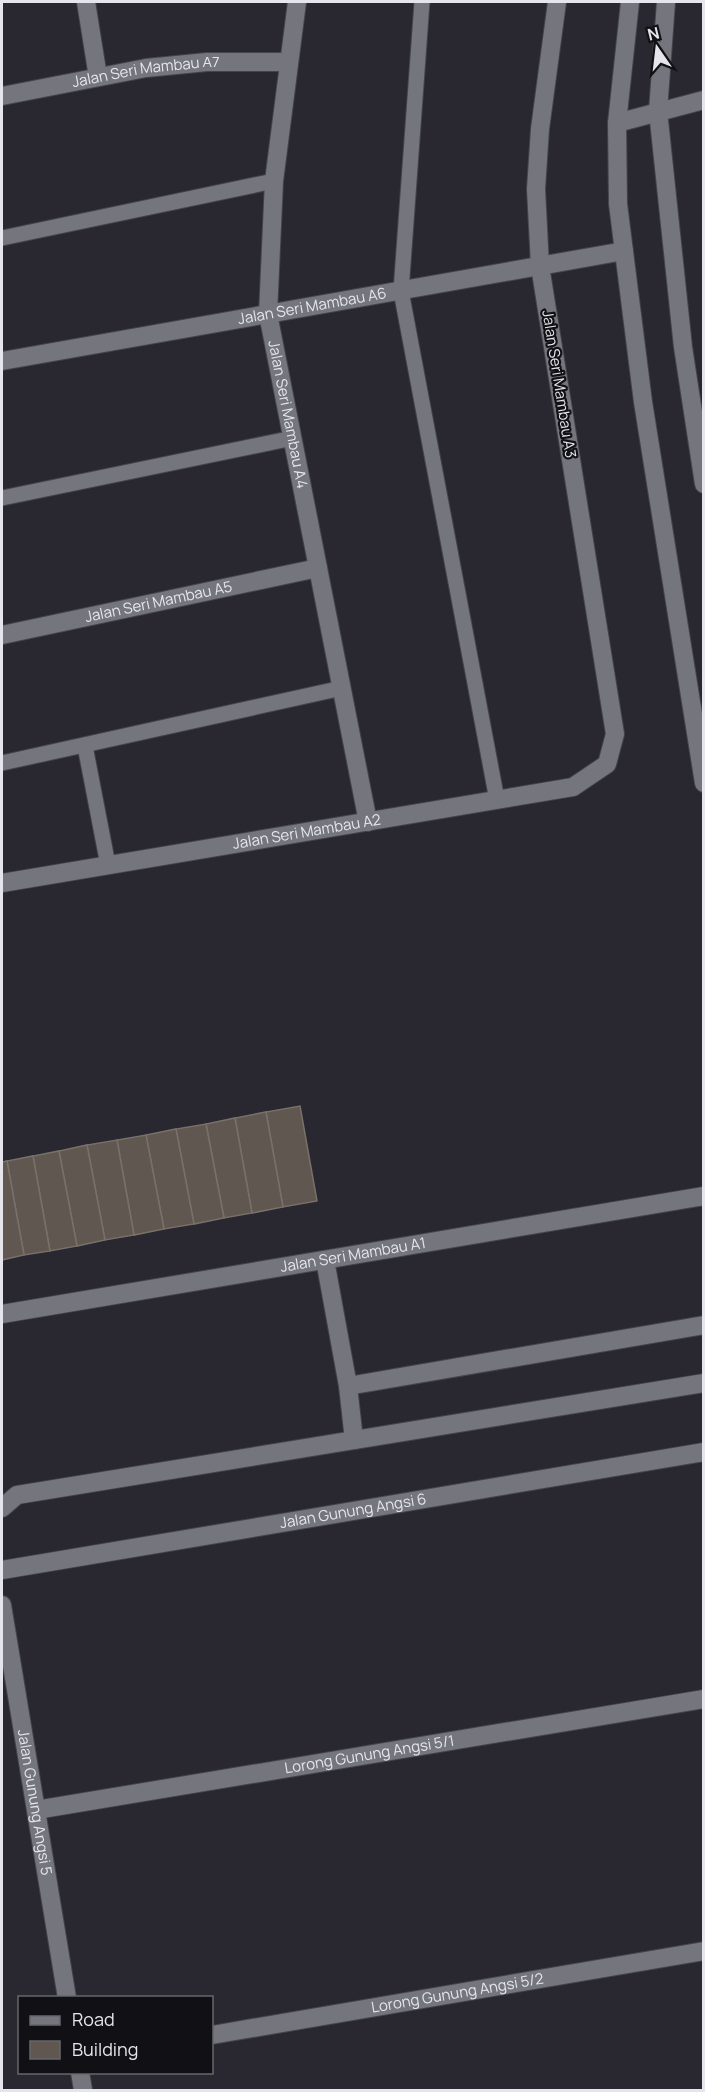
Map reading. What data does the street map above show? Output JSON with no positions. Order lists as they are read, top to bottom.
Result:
{
  "streets": {
    "street": [
      "Jalan Seri Mambau A7",
      "Jalan Seri Mambau A6",
      "Jalan Seri Mambau A3",
      "Jalan Seri Mambau A4",
      "Jalan Seri Mambau A5",
      "Jalan Seri Mambau A2",
      "Jalan Seri Mambau A1",
      "Jalan Gunung Angsi 6",
      "Lorong Gunung Angsi 5/1",
      "Jalan Gunung Angsi 5",
      "Lorong Gunung Angsi 5/2"
    ]
  },
  "crossings": [
    ["Jalan Seri Mambau A7", "Jalan Seri Mambau A4"],
    ["Jalan Seri Mambau A6", "Jalan Seri Mambau A3"],
    ["Jalan Seri Mambau A6", "Jalan Seri Mambau A4"],
    ["Jalan Seri Mambau A3", "Jalan Seri Mambau A2"],
    ["Jalan Seri Mambau A4", "Jalan Seri Mambau A5"],
    ["Jalan Seri Mambau A4", "Jalan Seri Mambau A2"],
    ["Lorong Gunung Angsi 5/1", "Jalan Gunung Angsi 5"]
  ],
  "legend": ["Road", "Building"],
  "north": "top"
}
